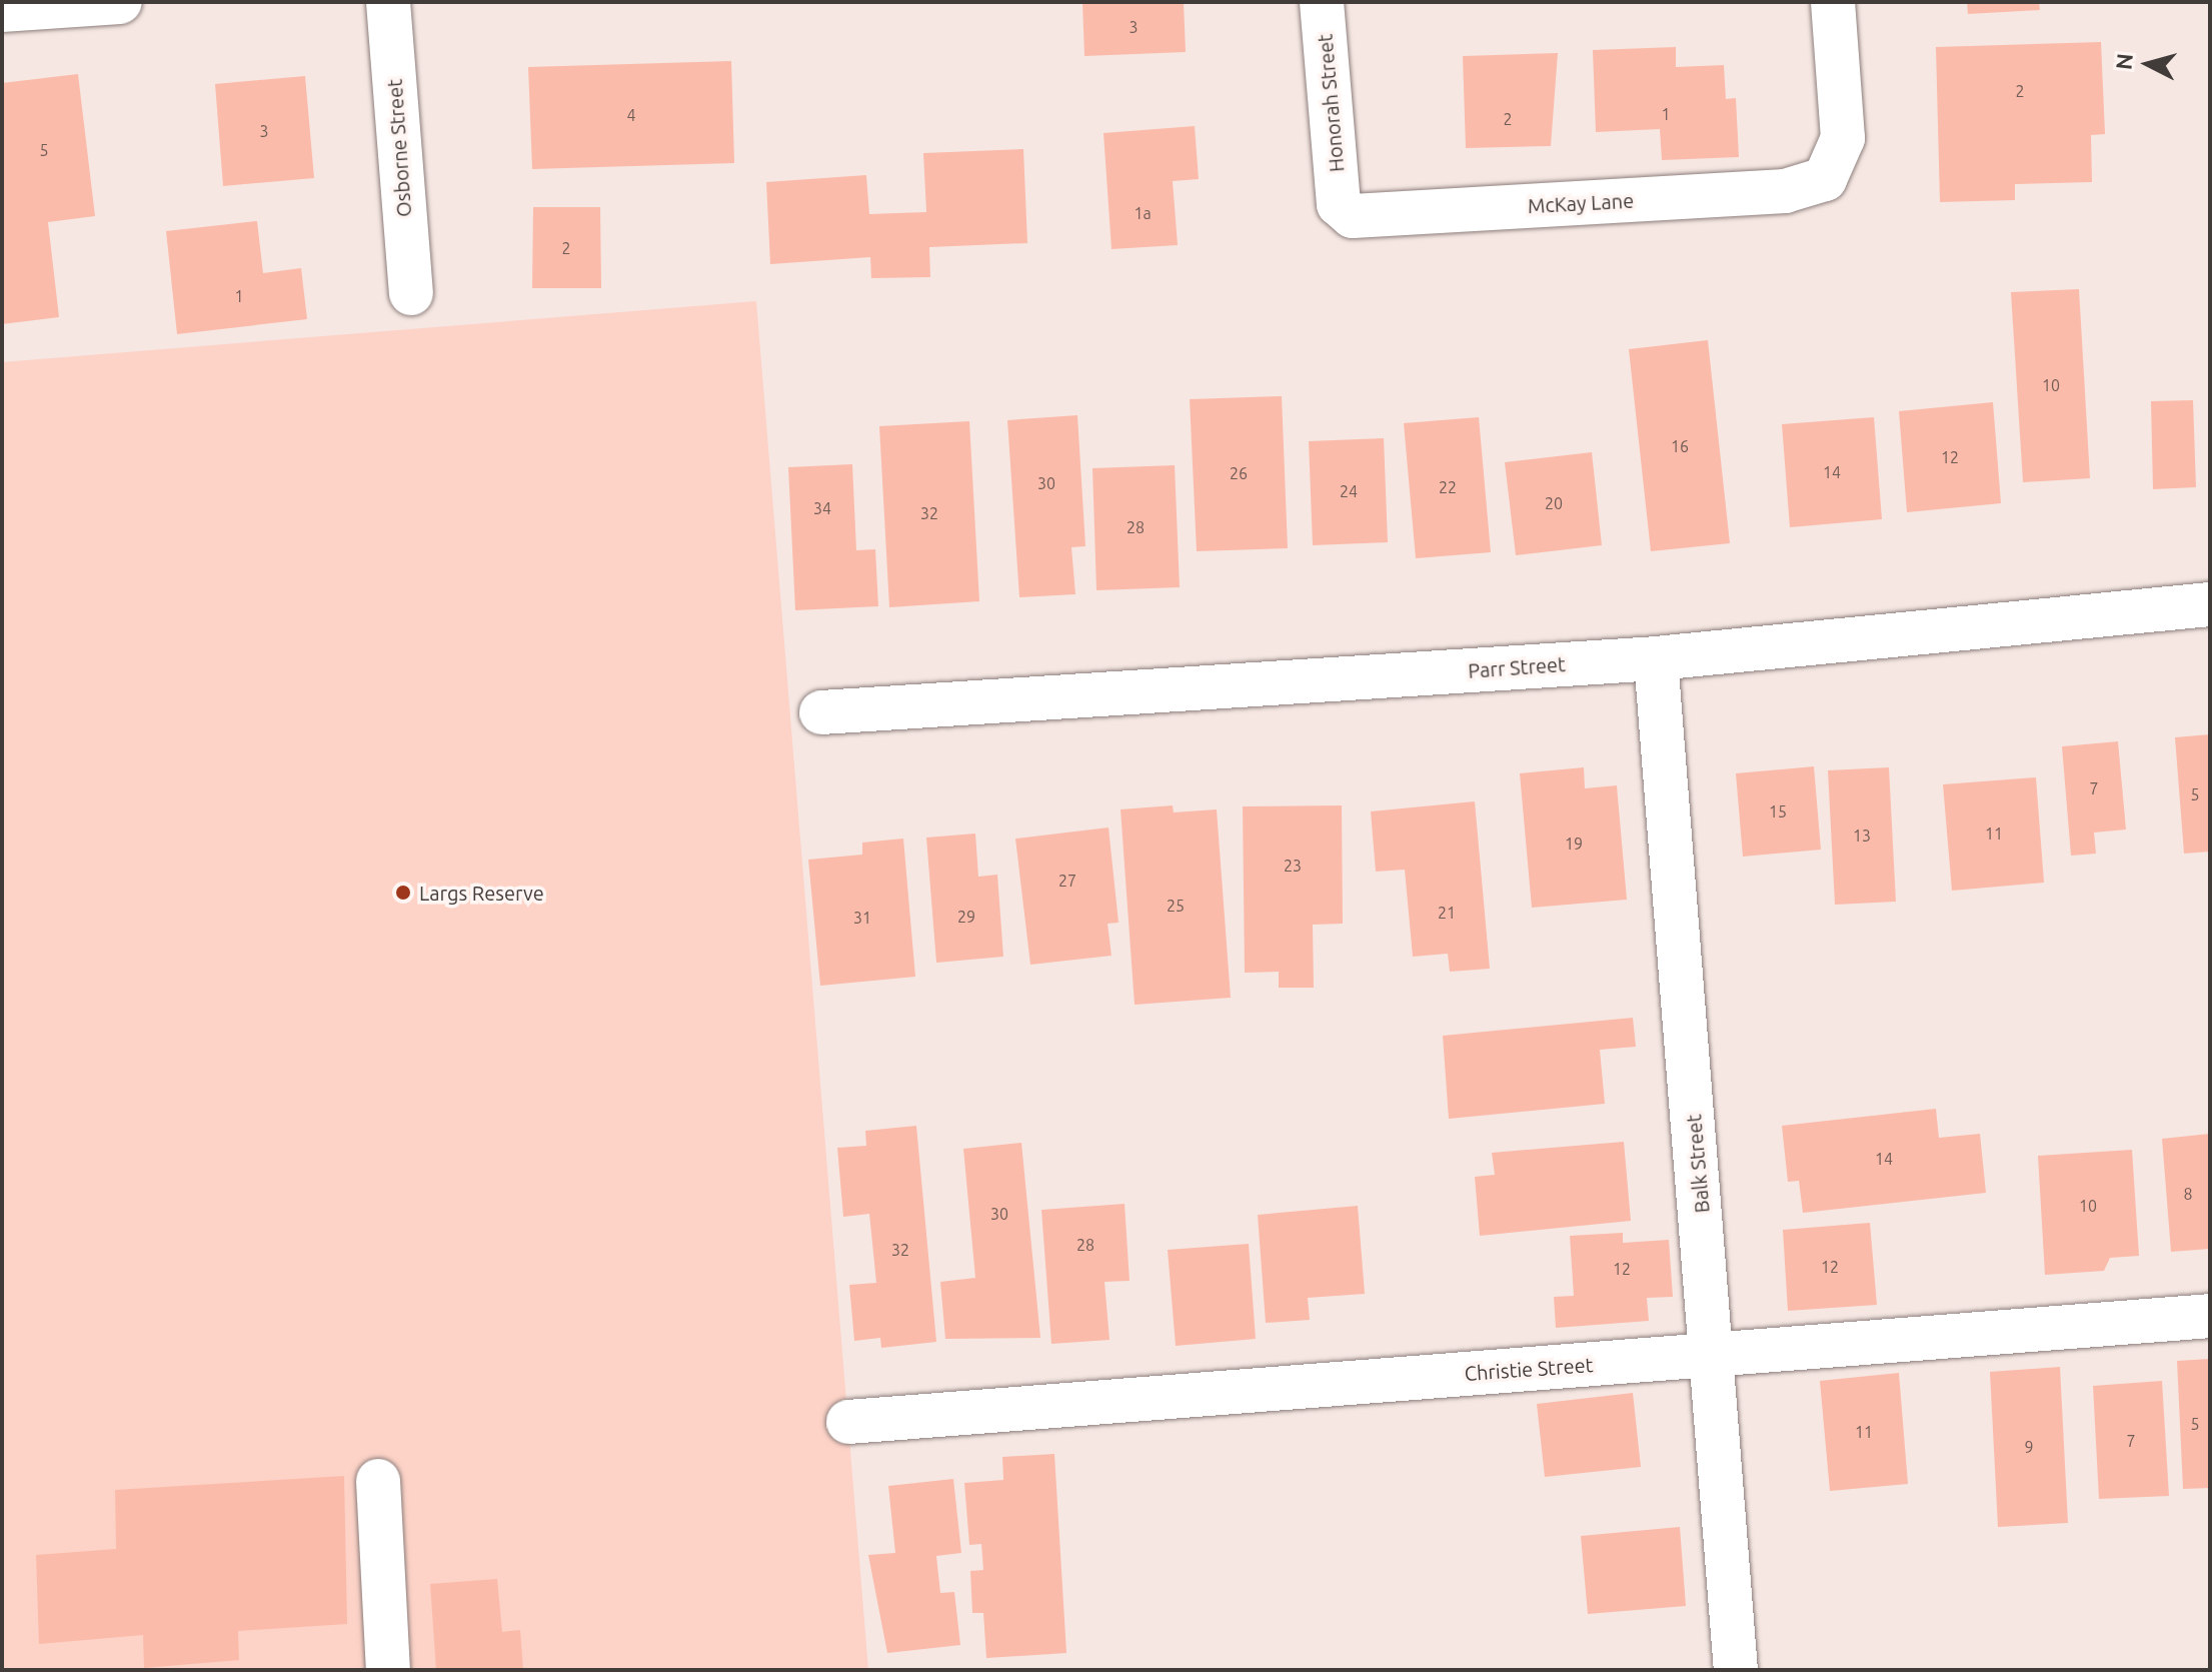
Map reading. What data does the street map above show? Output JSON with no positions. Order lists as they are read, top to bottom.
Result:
{
  "streets": {
    "street": [
      "Honorah Street",
      "Osborne Street",
      "McKay Lane",
      "Parr Street",
      "Balk Street",
      "Christie Street"
    ]
  },
  "crossings": [
    ["Honorah Street", "McKay Lane"],
    ["Parr Street", "Balk Street"],
    ["Balk Street", "Christie Street"]
  ],
  "places": ["Largs Reserve"],
  "house_numbers": [
    "3",
    "2",
    "1",
    "4",
    "2",
    "3",
    "5",
    "1a",
    "2",
    "1",
    "10",
    "16",
    "12",
    "14",
    "26",
    "30",
    "22",
    "24",
    "20",
    "34",
    "32",
    "28",
    "7",
    "5",
    "15",
    "11",
    "13",
    "19",
    "23",
    "27",
    "25",
    "21",
    "29",
    "31",
    "14",
    "8",
    "10",
    "30",
    "28",
    "32",
    "12",
    "12",
    "5",
    "11",
    "7",
    "9"
  ],
  "north": "left"
}
